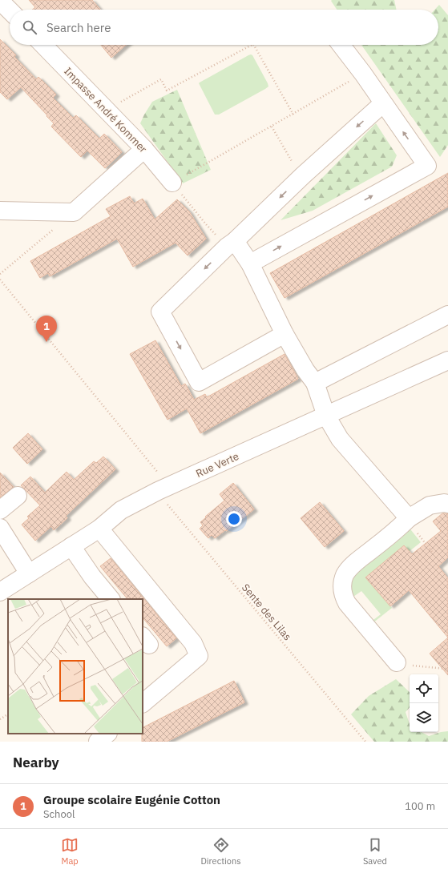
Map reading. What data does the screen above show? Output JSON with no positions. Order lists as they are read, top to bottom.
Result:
{
  "streets": {
    "street": ["Impasse André Kommer", "Rue Verte"],
    "path": ["Sente des Lilas"]
  },
  "crossings": [
    ["Rue Verte", "Sente des Lilas"]
  ],
  "page": {
    "search": "Search here",
    "pins": "1",
    "heading": "Nearby",
    "list": [
      {
        "mark": "1",
        "name": "Groupe scolaire Eugénie Cotton",
        "note": "School",
        "value": "100 m"
      }
    ],
    "nav": ["Map", "Directions", "Saved"]
  }
}
